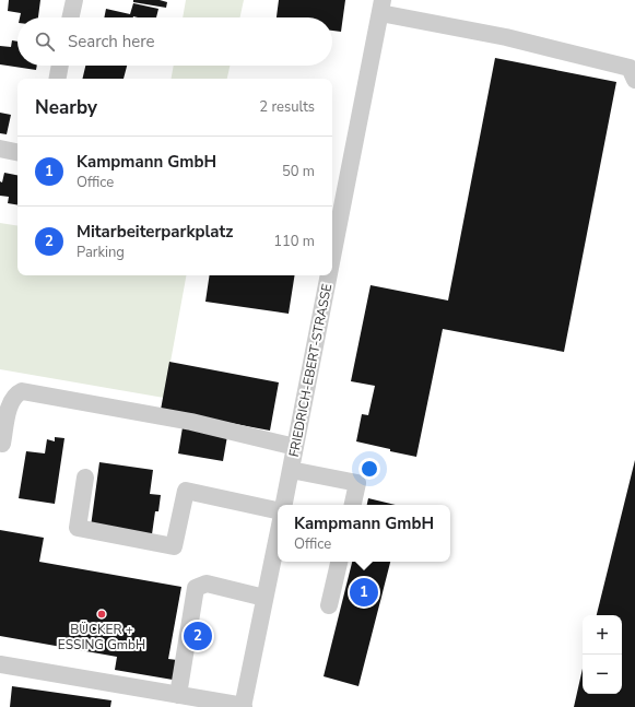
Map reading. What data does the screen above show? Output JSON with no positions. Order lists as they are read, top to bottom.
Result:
{
  "streets": {
    "street": ["FRIEDRICH-EBERT-STRASSE"]
  },
  "places": ["BÜCKER + ESSING GmbH"],
  "page": {
    "search": "Search here",
    "heading": ["Nearby", "2 results"],
    "list": [
      {
        "mark": "1",
        "name": "Kampmann GmbH",
        "note": "Office",
        "value": "50 m"
      },
      {
        "mark": "2",
        "name": "Mitarbeiterparkplatz",
        "note": "Parking",
        "value": "110 m"
      }
    ],
    "popup": ["Kampmann GmbH", "Office"],
    "pins": ["1", "2"],
    "map_buttons": ["+", "−"]
  }
}
